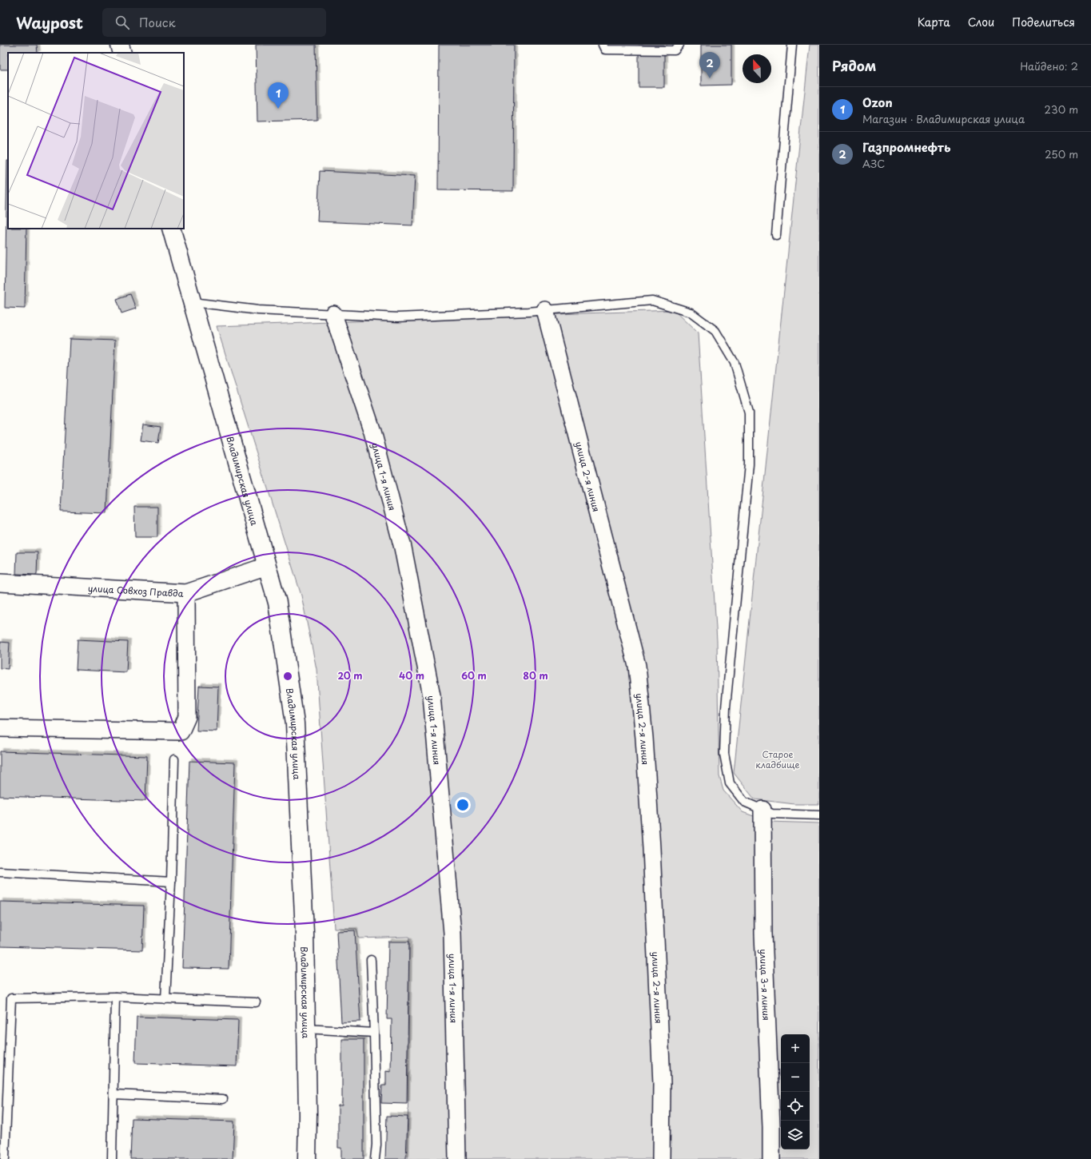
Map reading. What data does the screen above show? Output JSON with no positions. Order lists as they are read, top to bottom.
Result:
{
  "streets": {
    "street": [
      "улица 1-я линия",
      "улица 2-я линия",
      "Владимирская улица",
      "улица Совхоз Правда",
      "улица 3-я линия"
    ]
  },
  "crossings": [
    ["Владимирская улица", "улица Совхоз Правда"]
  ],
  "parks": ["Старое кладбище"],
  "north": "top",
  "page": {
    "header": "Waypost",
    "search": "Поиск",
    "nav": ["Карта", "Слои", "Поделиться"],
    "heading": ["Рядом", "Найдено: 2"],
    "pins": ["2", "1"],
    "list": [
      {
        "mark": "1",
        "name": "Ozon",
        "note": "Магазин · Владимирская улица",
        "value": "230 m"
      },
      {
        "mark": "2",
        "name": "Газпромнефть",
        "note": "АЗС",
        "value": "250 m"
      }
    ],
    "map_buttons": ["+", "−"]
  },
  "rings": [
    "20 m",
    "40 m",
    "60 m",
    "80 m"
  ]
}
